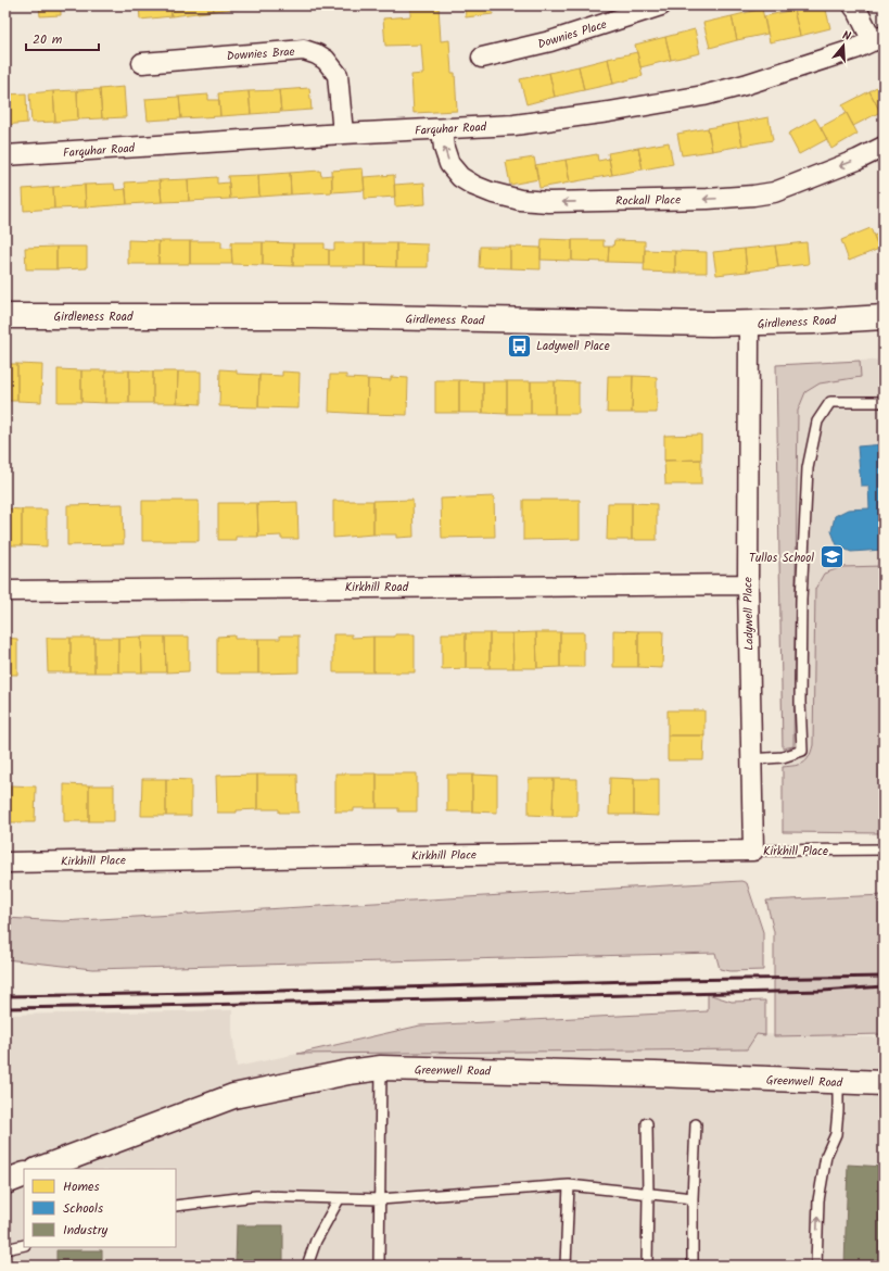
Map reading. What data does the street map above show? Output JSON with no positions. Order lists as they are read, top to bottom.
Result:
{
  "streets": {
    "street": [
      "Downies Place",
      "Downies Brae",
      "Farquhar Road",
      "Rockall Place",
      "Girdleness Road",
      "Kirkhill Road",
      "Ladywell Place",
      "Kirkhill Place",
      "Greenwell Road"
    ]
  },
  "crossings": [
    ["Downies Brae", "Farquhar Road"],
    ["Farquhar Road", "Rockall Place"],
    ["Girdleness Road", "Ladywell Place"],
    ["Kirkhill Road", "Ladywell Place"],
    ["Ladywell Place", "Kirkhill Place"]
  ],
  "one_way": ["Rockall Place"],
  "places": {
    "bus stop": ["Ladywell Place"],
    "school or university": ["Tullos School"]
  },
  "legend": ["Homes", "Schools", "Industry"],
  "scale_bar": "20 m",
  "north": "top"
}
